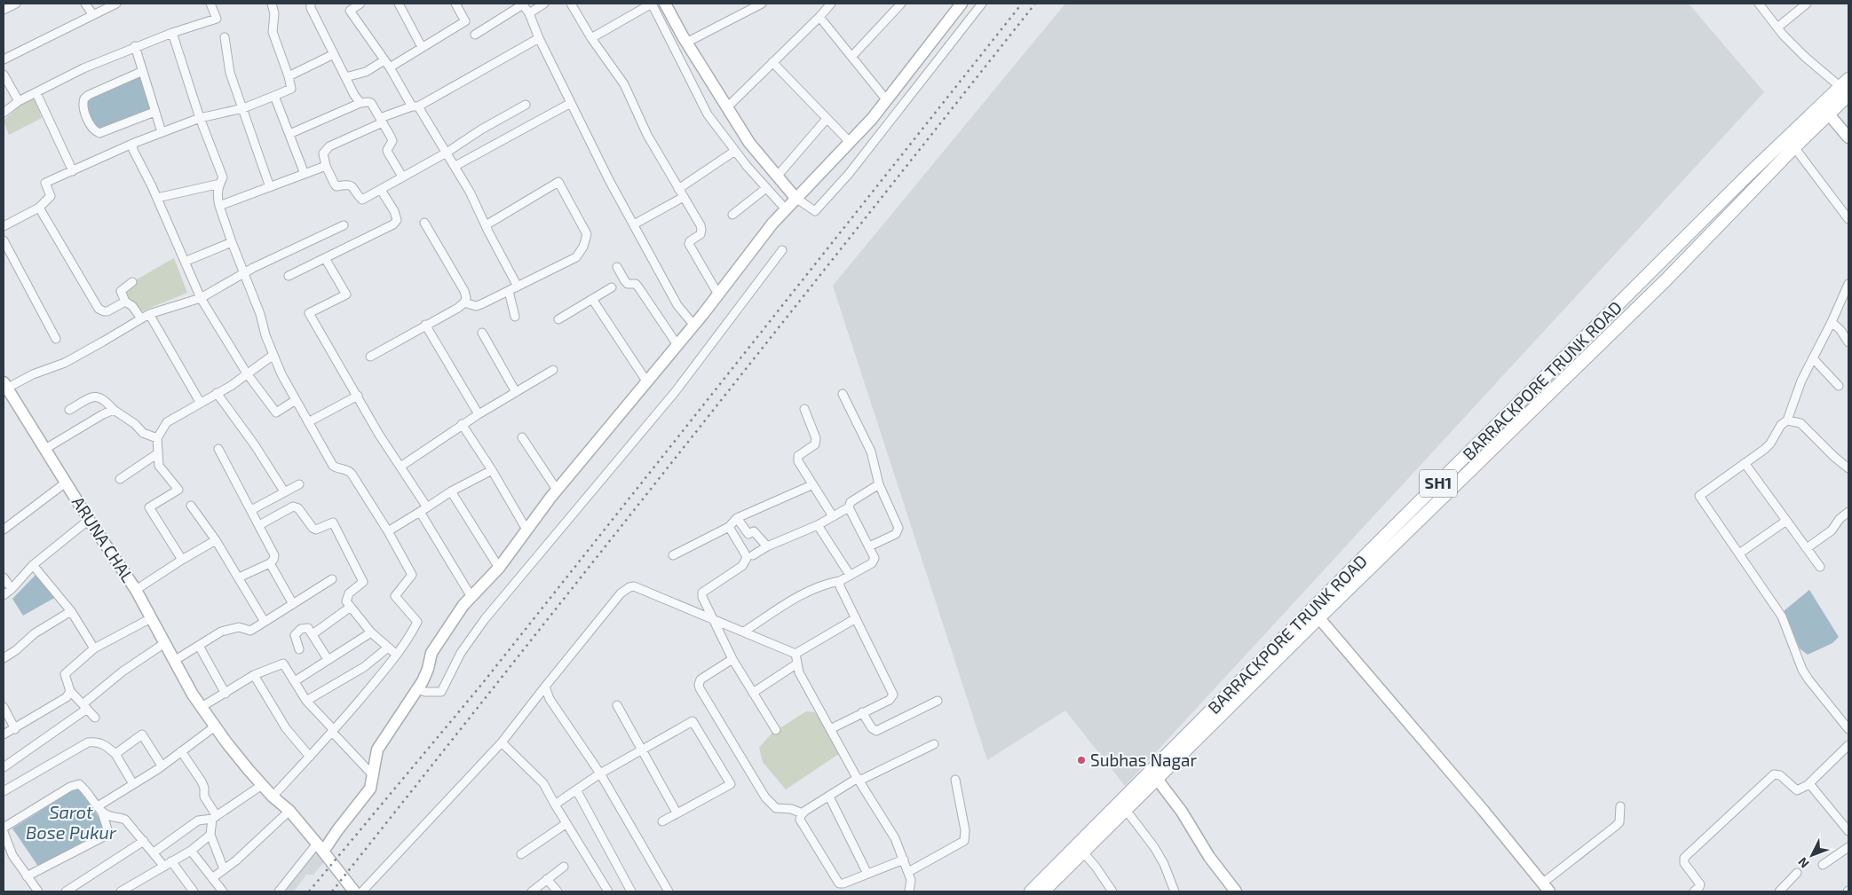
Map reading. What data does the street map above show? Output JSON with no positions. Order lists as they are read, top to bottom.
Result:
{
  "streets": {
    "main road": ["BARRACKPORE TRUNK ROAD", "SH1"],
    "street": ["ARUNA CHAL"]
  },
  "water": ["Sarot Bose Pukur"],
  "places": ["Subhas Nagar"],
  "north": "bottom left"
}
